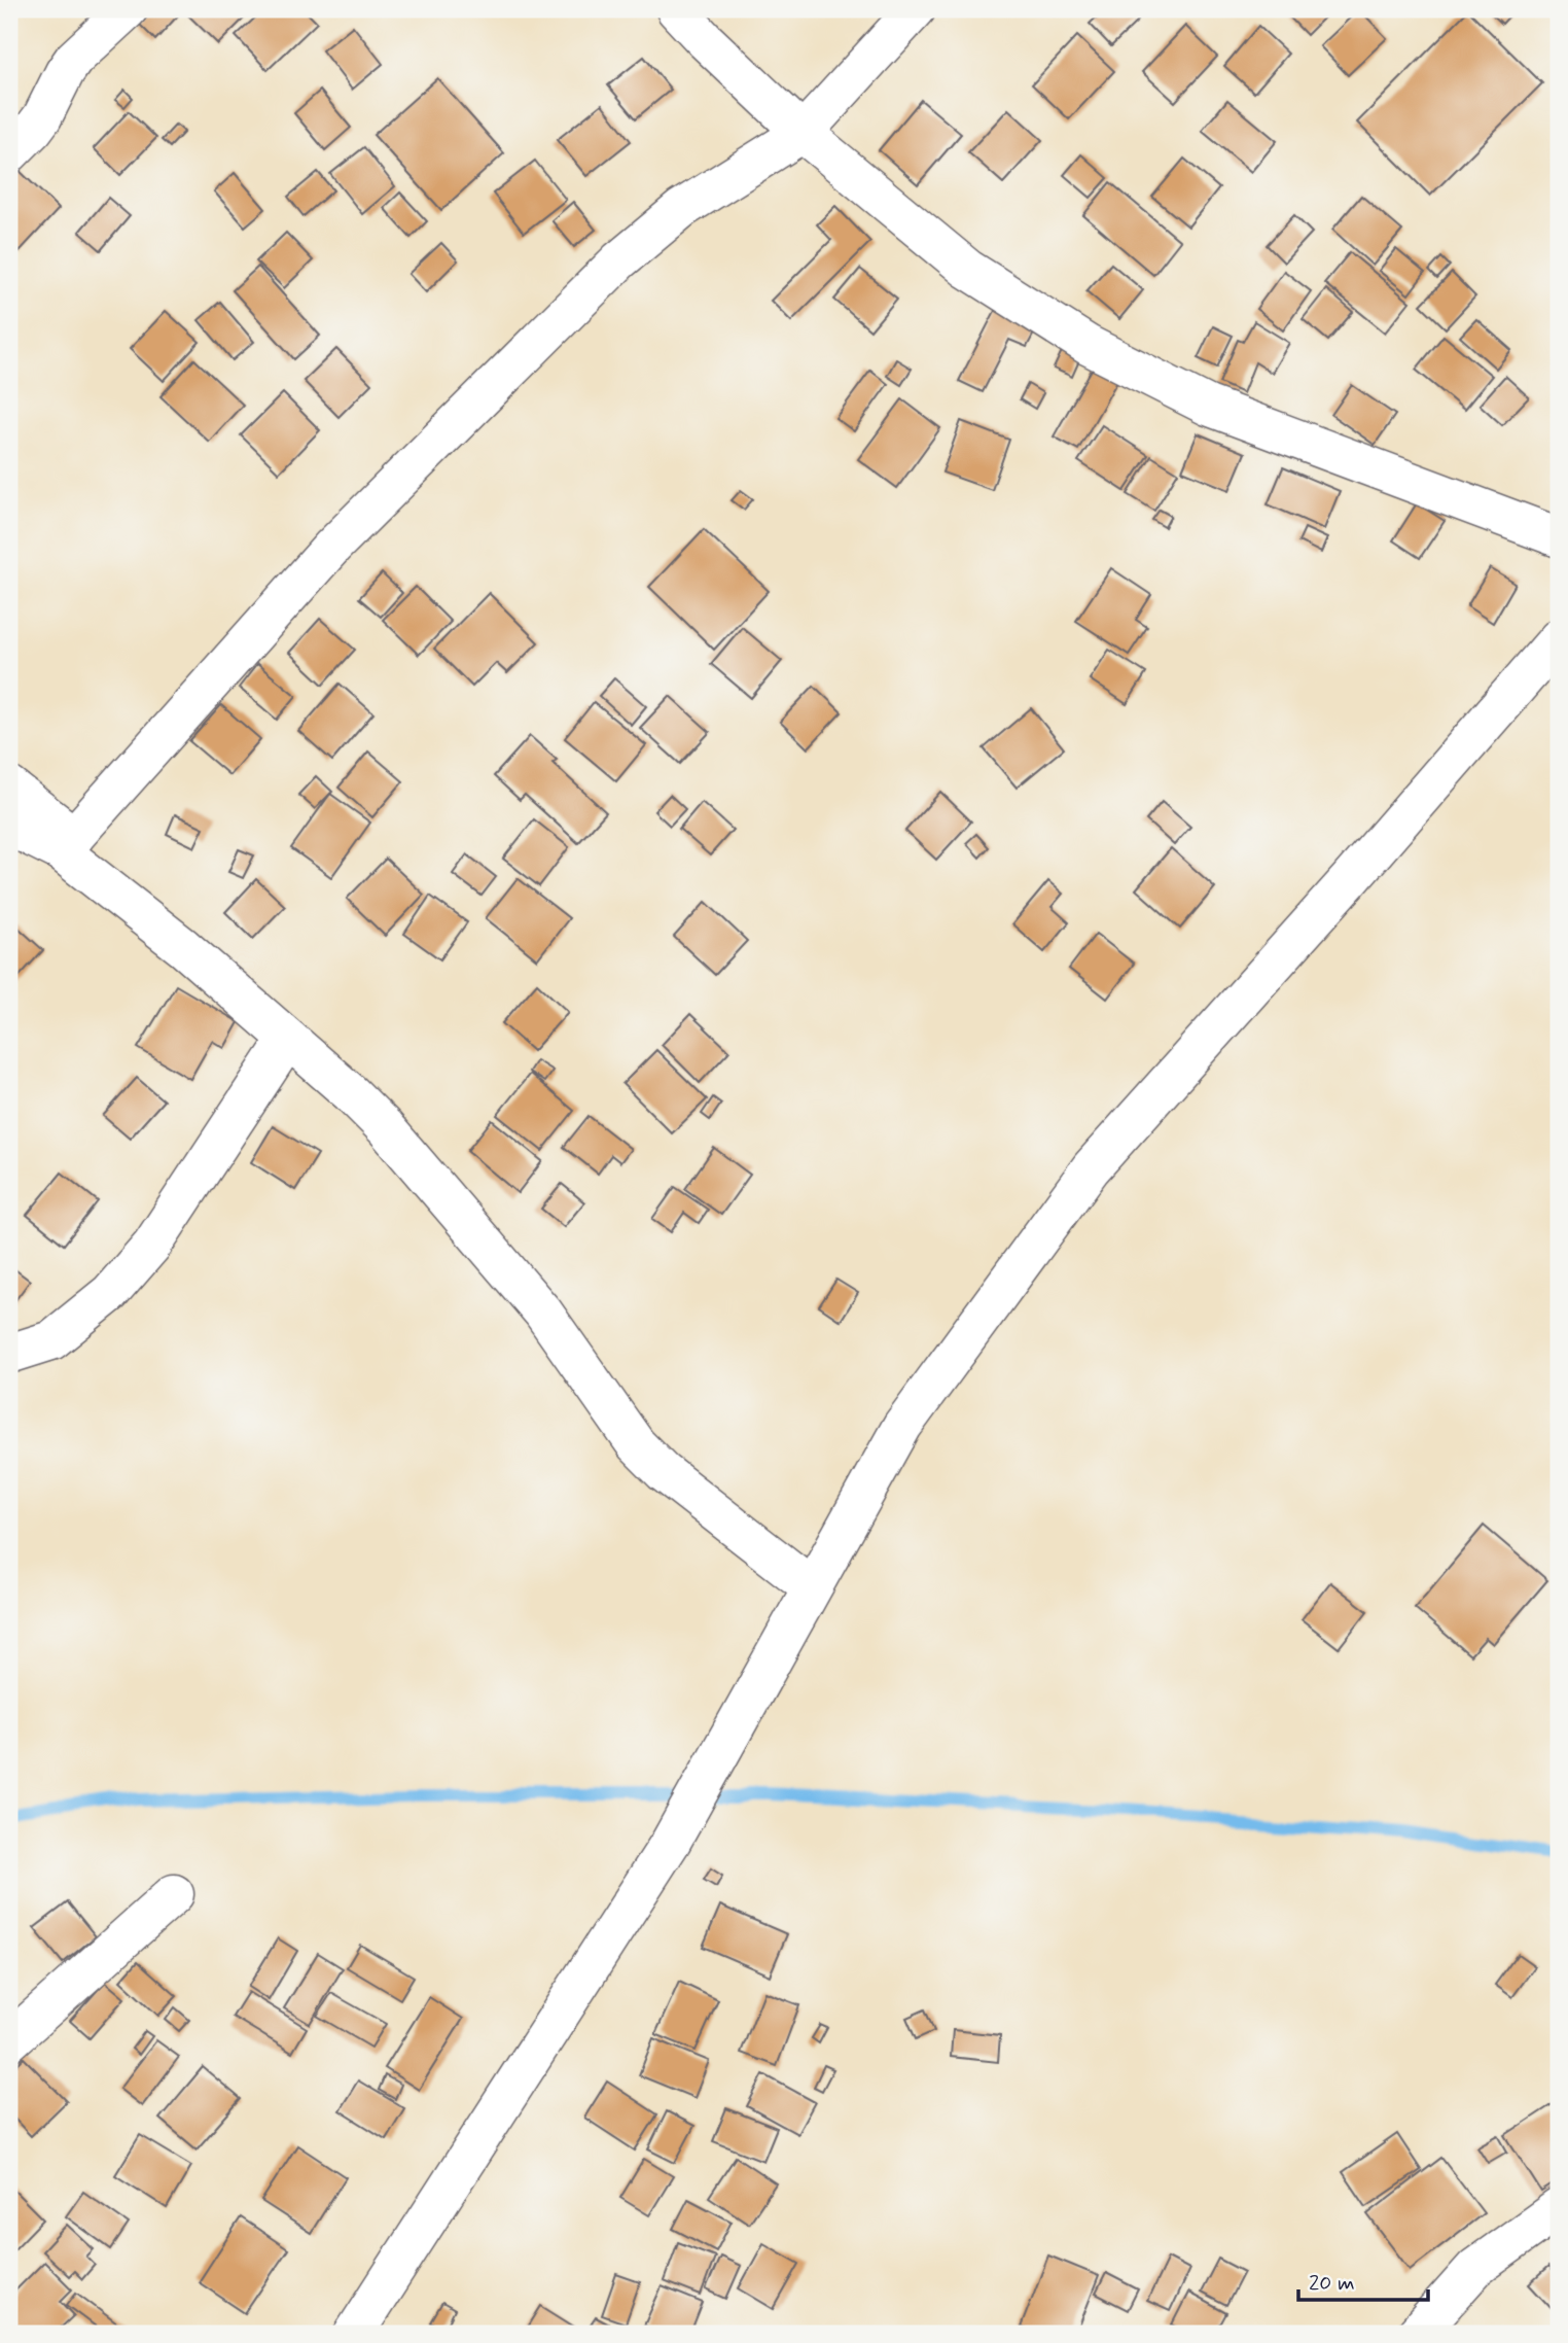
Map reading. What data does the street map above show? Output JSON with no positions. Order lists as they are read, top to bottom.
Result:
{
  "scale_bar": "20 m"
}
